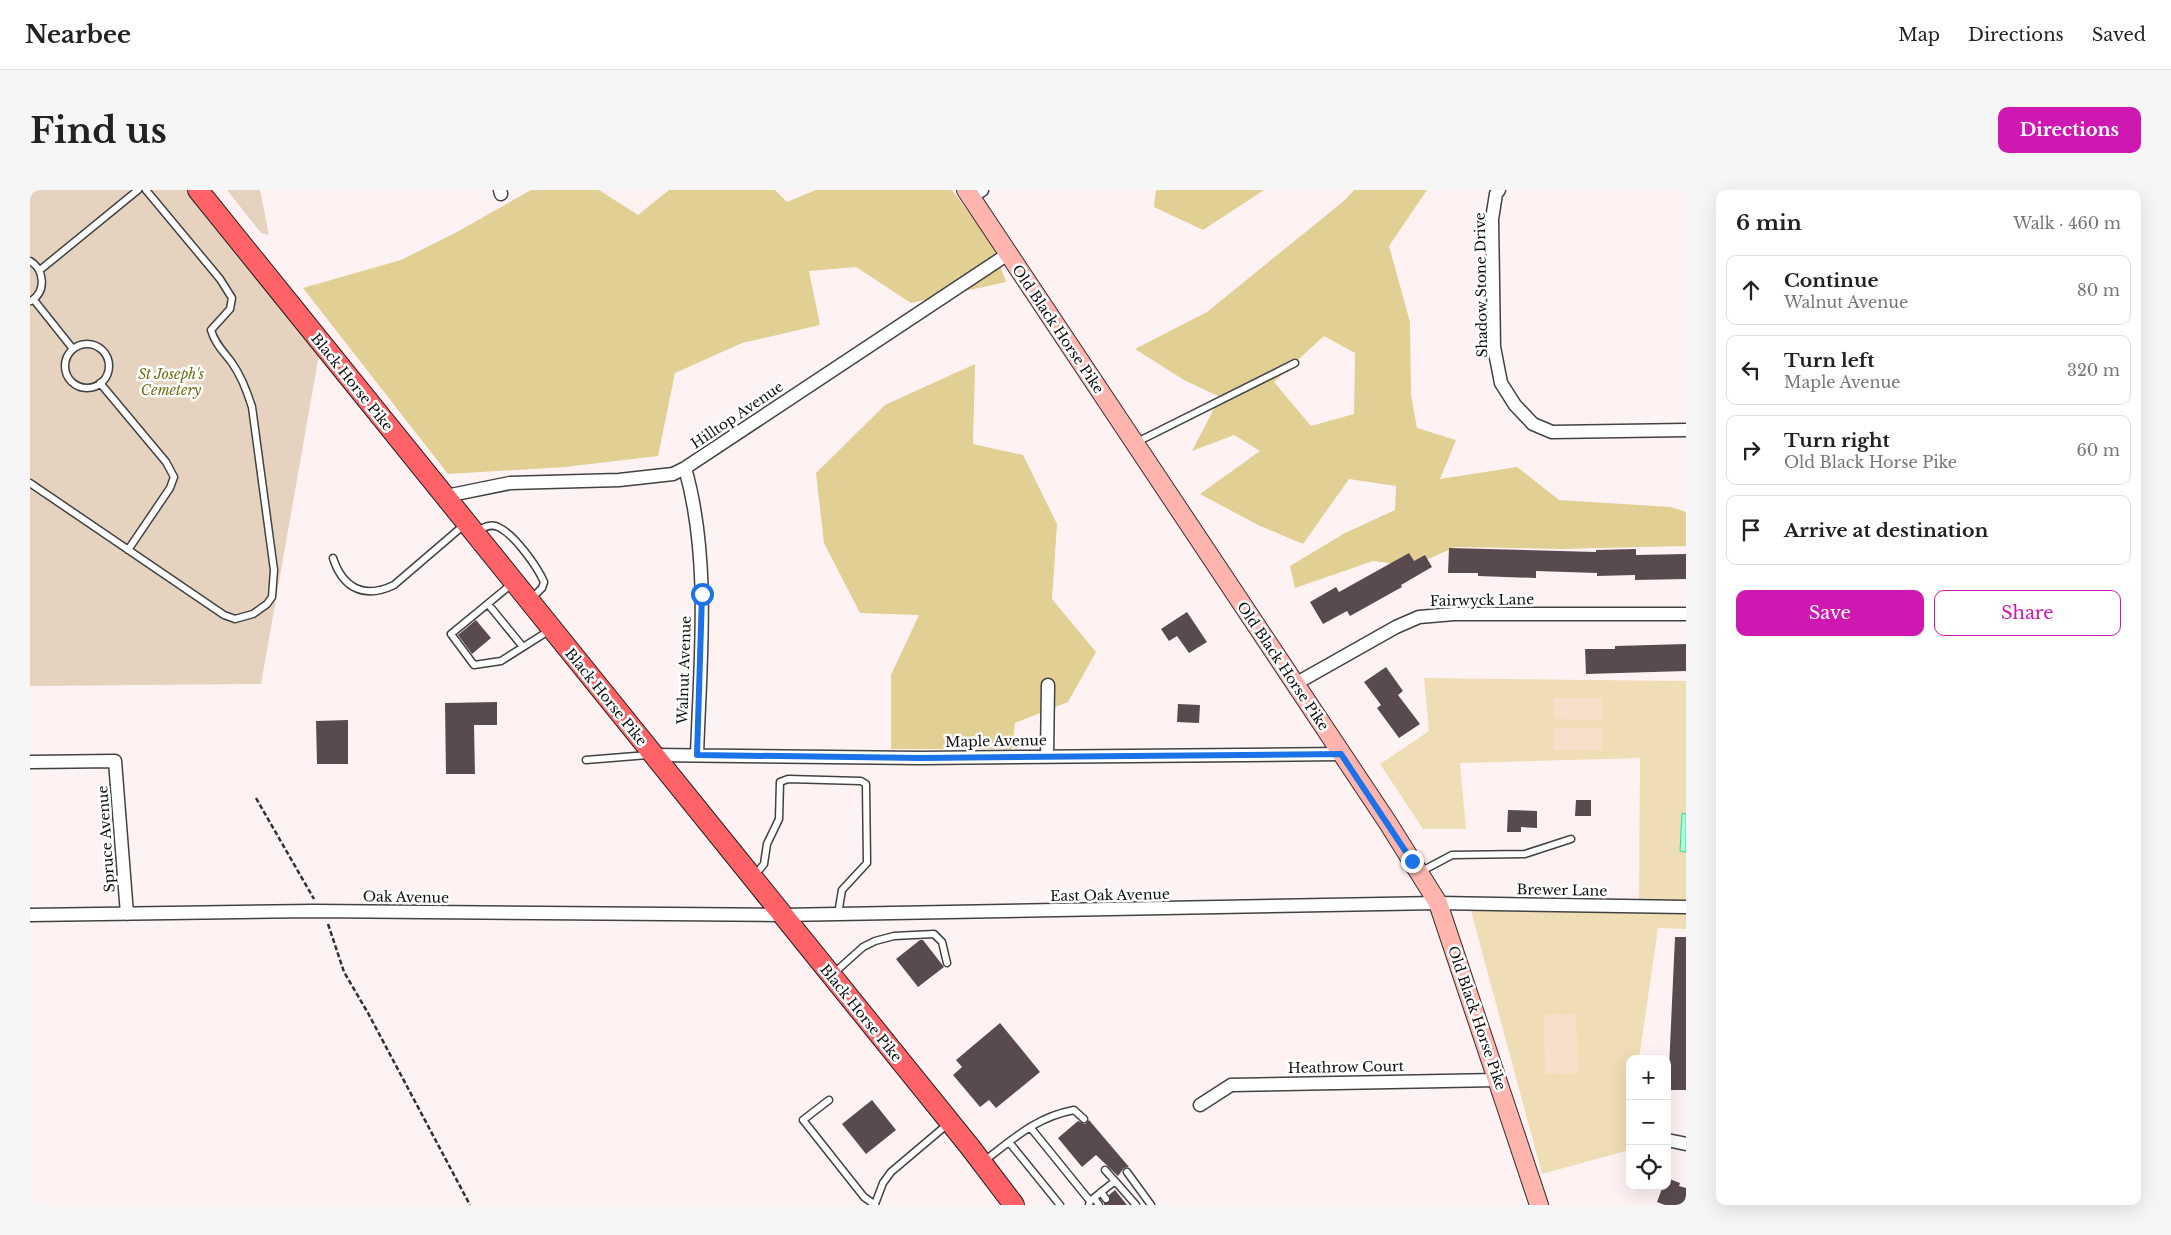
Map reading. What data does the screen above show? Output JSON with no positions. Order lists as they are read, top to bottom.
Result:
{
  "streets": {
    "main road": ["Black Horse Pike"],
    "street": [
      "Shadow Stone Drive",
      "Old Black Horse Pike",
      "Hilltop Avenue",
      "Fairwyck Lane",
      "Walnut Avenue",
      "Maple Avenue",
      "Spruce Avenue",
      "Brewer Lane",
      "East Oak Avenue",
      "Oak Avenue",
      "Heathrow Court"
    ]
  },
  "crossings": [
    ["Old Black Horse Pike", "Hilltop Avenue"],
    ["Old Black Horse Pike", "Fairwyck Lane"],
    ["Old Black Horse Pike", "Maple Avenue"],
    ["Old Black Horse Pike", "Brewer Lane"],
    ["Old Black Horse Pike", "East Oak Avenue"],
    ["Old Black Horse Pike", "Heathrow Court"],
    ["Black Horse Pike", "Hilltop Avenue"],
    ["Black Horse Pike", "Maple Avenue"],
    ["Black Horse Pike", "East Oak Avenue"],
    ["Black Horse Pike", "Oak Avenue"],
    ["Hilltop Avenue", "Walnut Avenue"],
    ["Walnut Avenue", "Maple Avenue"],
    ["Spruce Avenue", "Oak Avenue"],
    ["Brewer Lane", "East Oak Avenue"],
    ["East Oak Avenue", "Oak Avenue"]
  ],
  "parks": ["St Joseph's Cemetery"],
  "page": {
    "header": "Nearbee",
    "nav": ["Map", "Directions", "Saved"],
    "buttons": [
      "Directions",
      ["Save", "Share"]
    ],
    "title": "Find us",
    "heading": ["6 min", "Walk · 460 m"],
    "list": [
      ["Continue", "Walnut Avenue", "80 m"],
      ["Turn left", "Maple Avenue", "320 m"],
      ["Turn right", "Old Black Horse Pike", "60 m"],
      "Arrive at destination"
    ],
    "map_buttons": ["+", "−"]
  }
}
